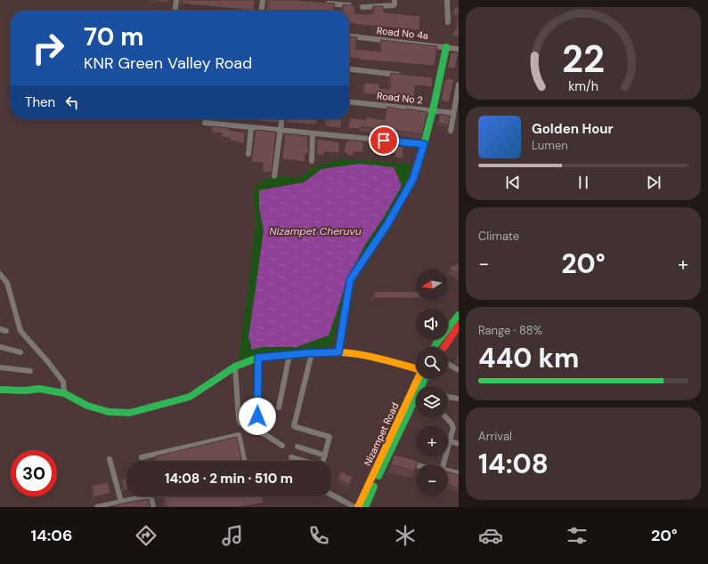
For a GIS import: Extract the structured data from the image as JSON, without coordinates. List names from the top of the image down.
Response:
{
  "streets": {
    "street": ["Road No 4a", "Road No 2", "Nizampet Road"]
  },
  "water": ["Nizampet Cheruvu"],
  "north": "left",
  "page": {
    "turn": ["70 m", "KNR Green Valley Road"],
    "then": "Then",
    "song": ["Golden Hour", "Lumen"],
    "tile": [
      "Climate",
      ["Range · 88%", "440 km"],
      ["Arrival", "14:08"]
    ],
    "heat": ["−", "20°", "+"],
    "map_buttons": ["+", "−"],
    "limit": "30",
    "trip": "14:08 · 2 min · 510 m",
    "tabs": ["14:06", "20°"],
    "gauge": ["22", "km/h"]
  }
}
